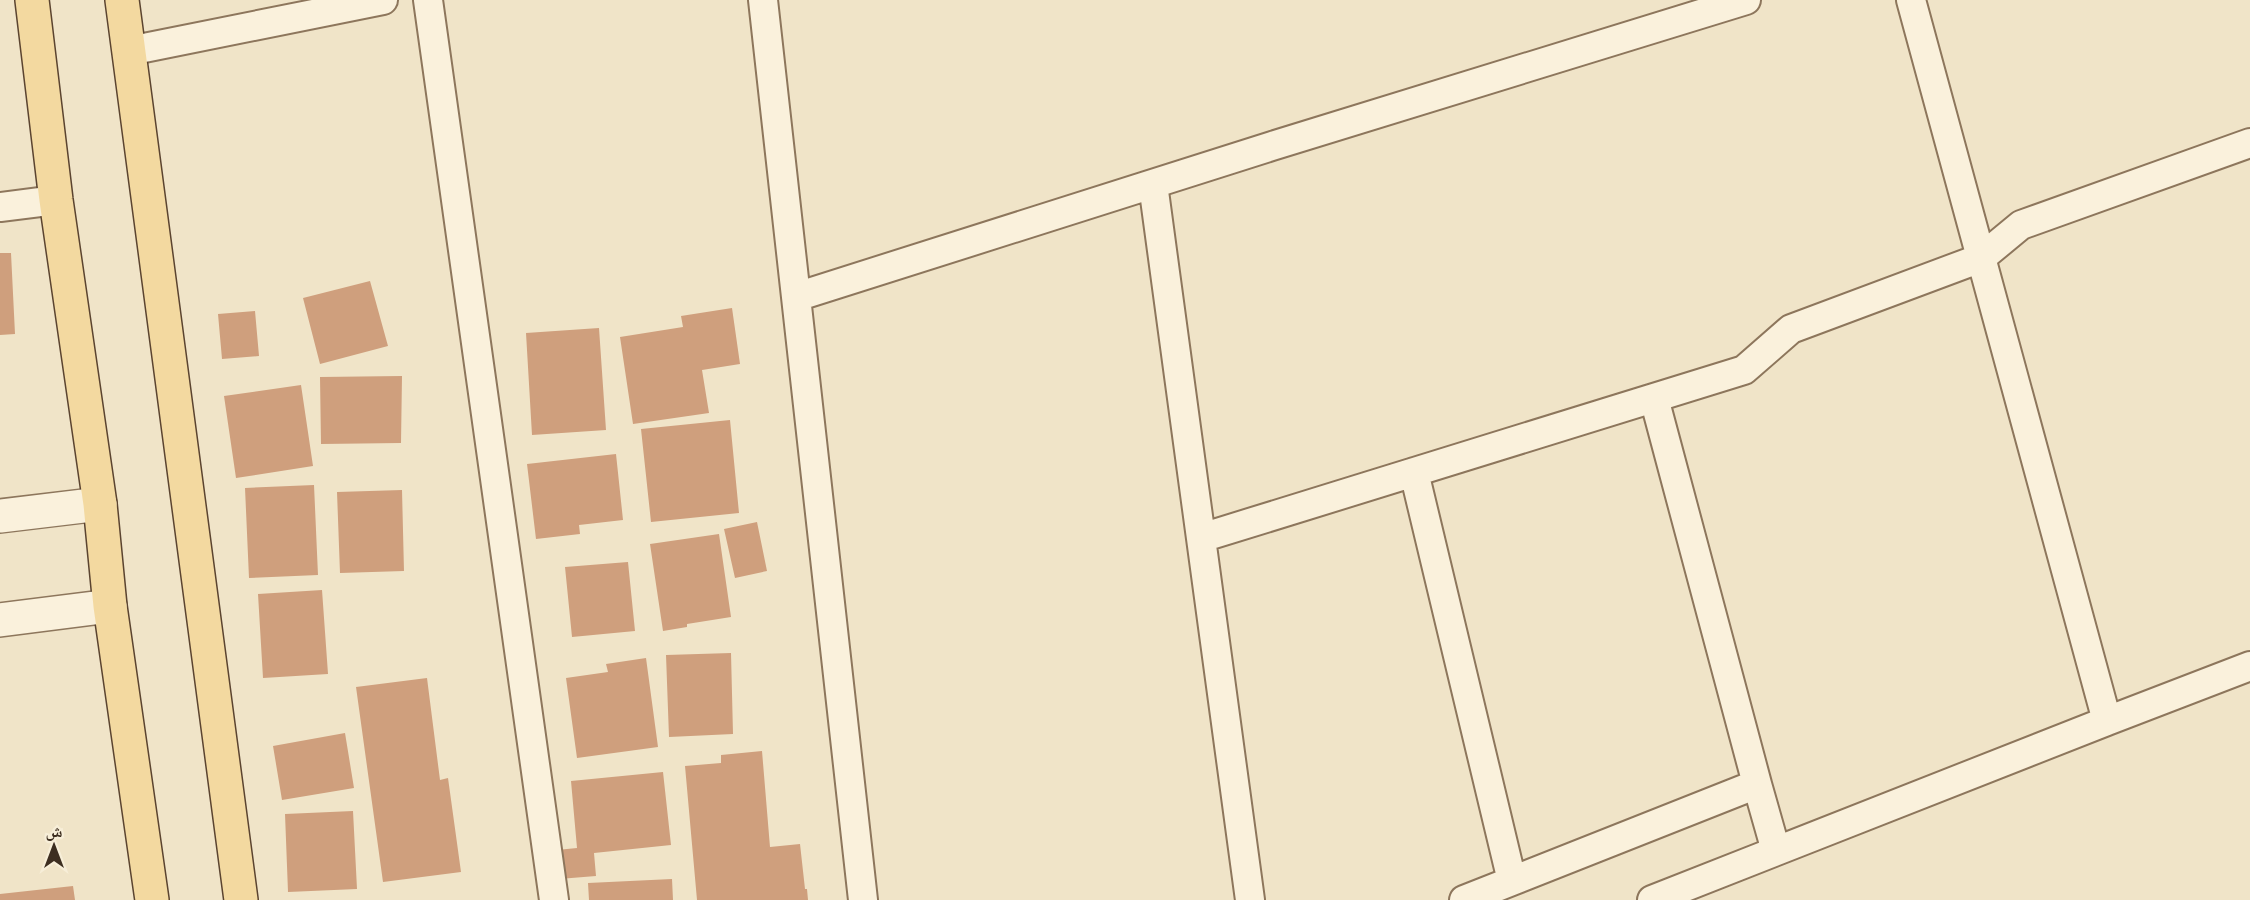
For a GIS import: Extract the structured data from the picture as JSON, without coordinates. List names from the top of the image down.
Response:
{
  "north": "top"
}
